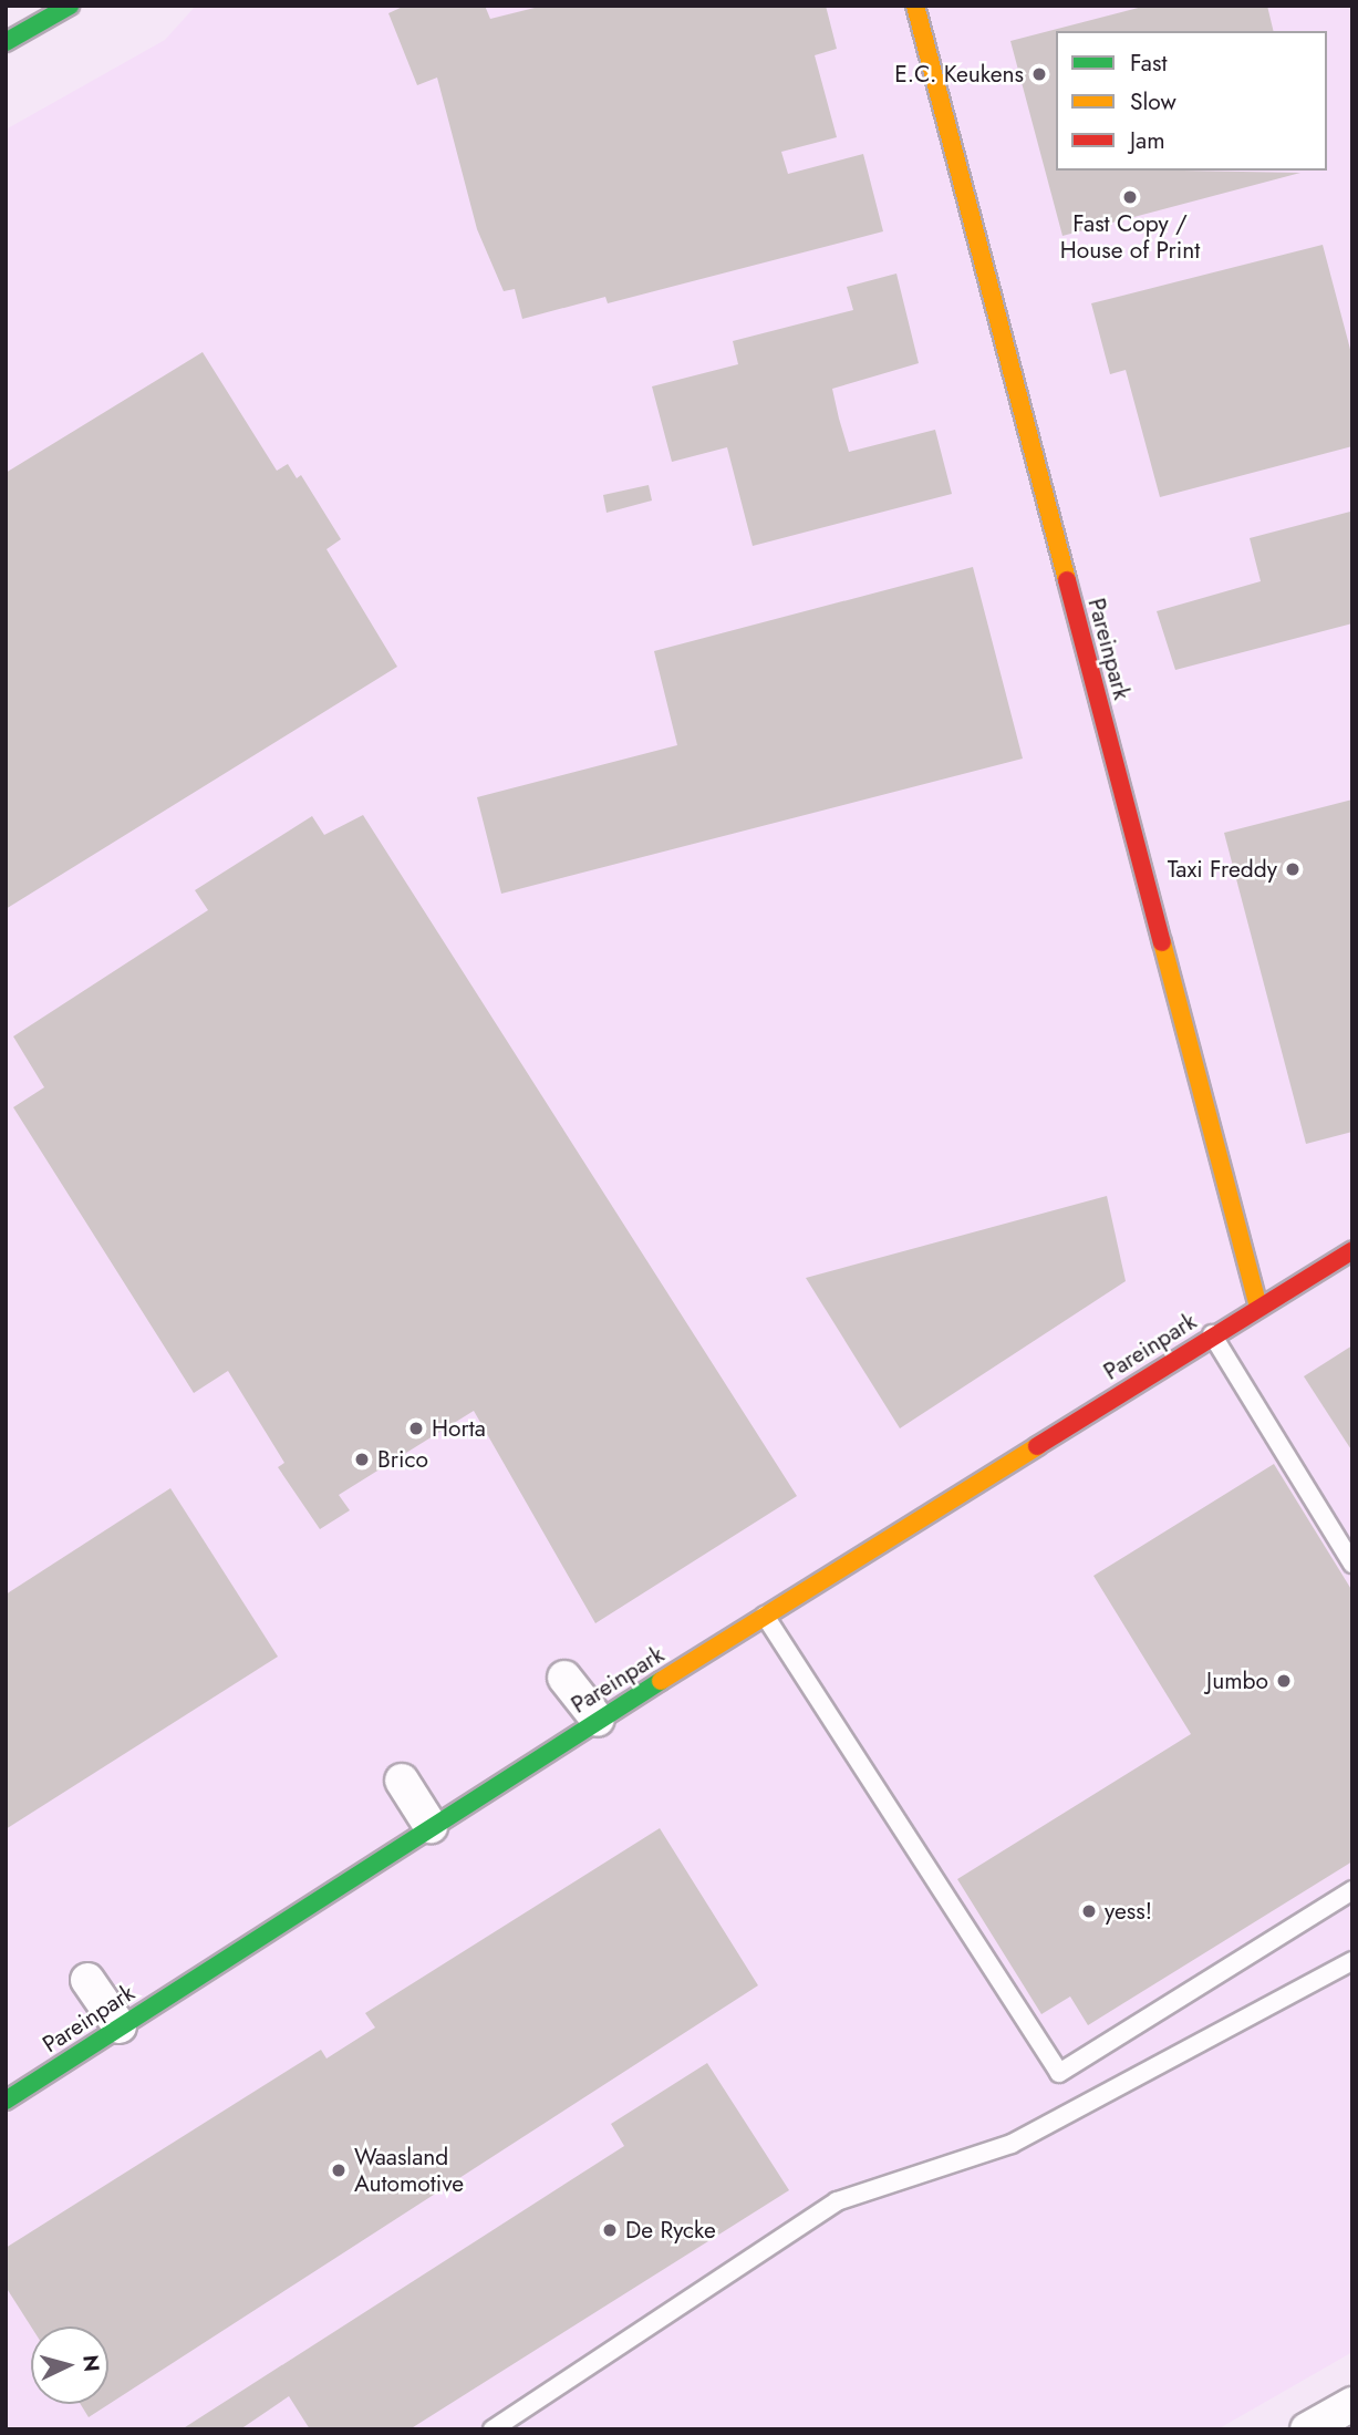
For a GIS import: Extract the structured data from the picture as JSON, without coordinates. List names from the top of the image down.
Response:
{
  "streets": {
    "street": ["Pareinpark"]
  },
  "places": [
    "E.C. Keukens",
    "Fast Copy / House of Print",
    "Taxi Freddy",
    "Horta",
    "Brico",
    "Jumbo",
    "yess!",
    "Waasland Automotive",
    "De Rycke"
  ],
  "legend": ["Fast", "Slow", "Jam"],
  "north": "right"
}
